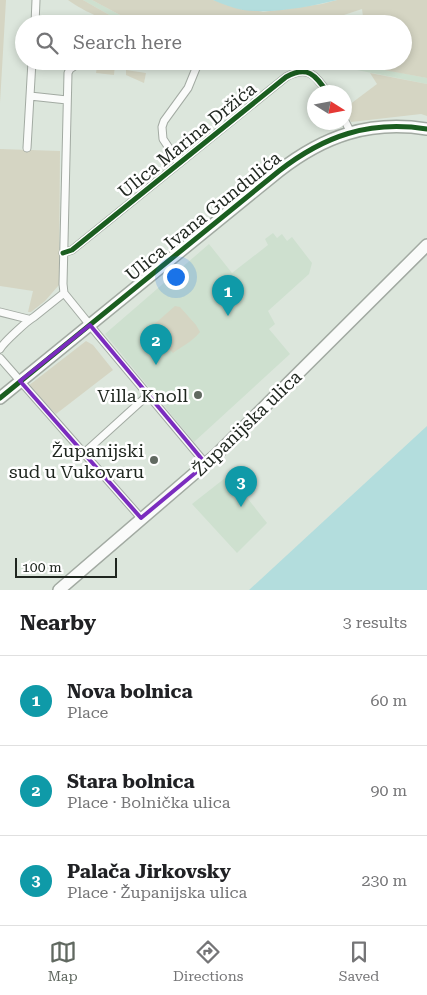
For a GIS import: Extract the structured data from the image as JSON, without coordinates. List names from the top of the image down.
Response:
{
  "streets": {
    "main road": ["Ulica Ivana Gundulića", "Županijska ulica"],
    "street": ["Ulica Marina Držića"]
  },
  "places": ["Villa Knoll", "Županijski sud u Vukovaru"],
  "scale_bar": "100 m",
  "north": "right",
  "page": {
    "search": "Search here",
    "pins": ["1", "2", "3"],
    "scale": "100 m",
    "heading": ["Nearby", "3 results"],
    "list": [
      {
        "mark": "1",
        "name": "Nova bolnica",
        "note": "Place",
        "value": "60 m"
      },
      {
        "mark": "2",
        "name": "Stara bolnica",
        "note": "Place · Bolnička ulica",
        "value": "90 m"
      },
      {
        "mark": "3",
        "name": "Palača Jirkovsky",
        "note": "Place · Županijska ulica",
        "value": "230 m"
      }
    ],
    "nav": ["Map", "Directions", "Saved"]
  }
}
